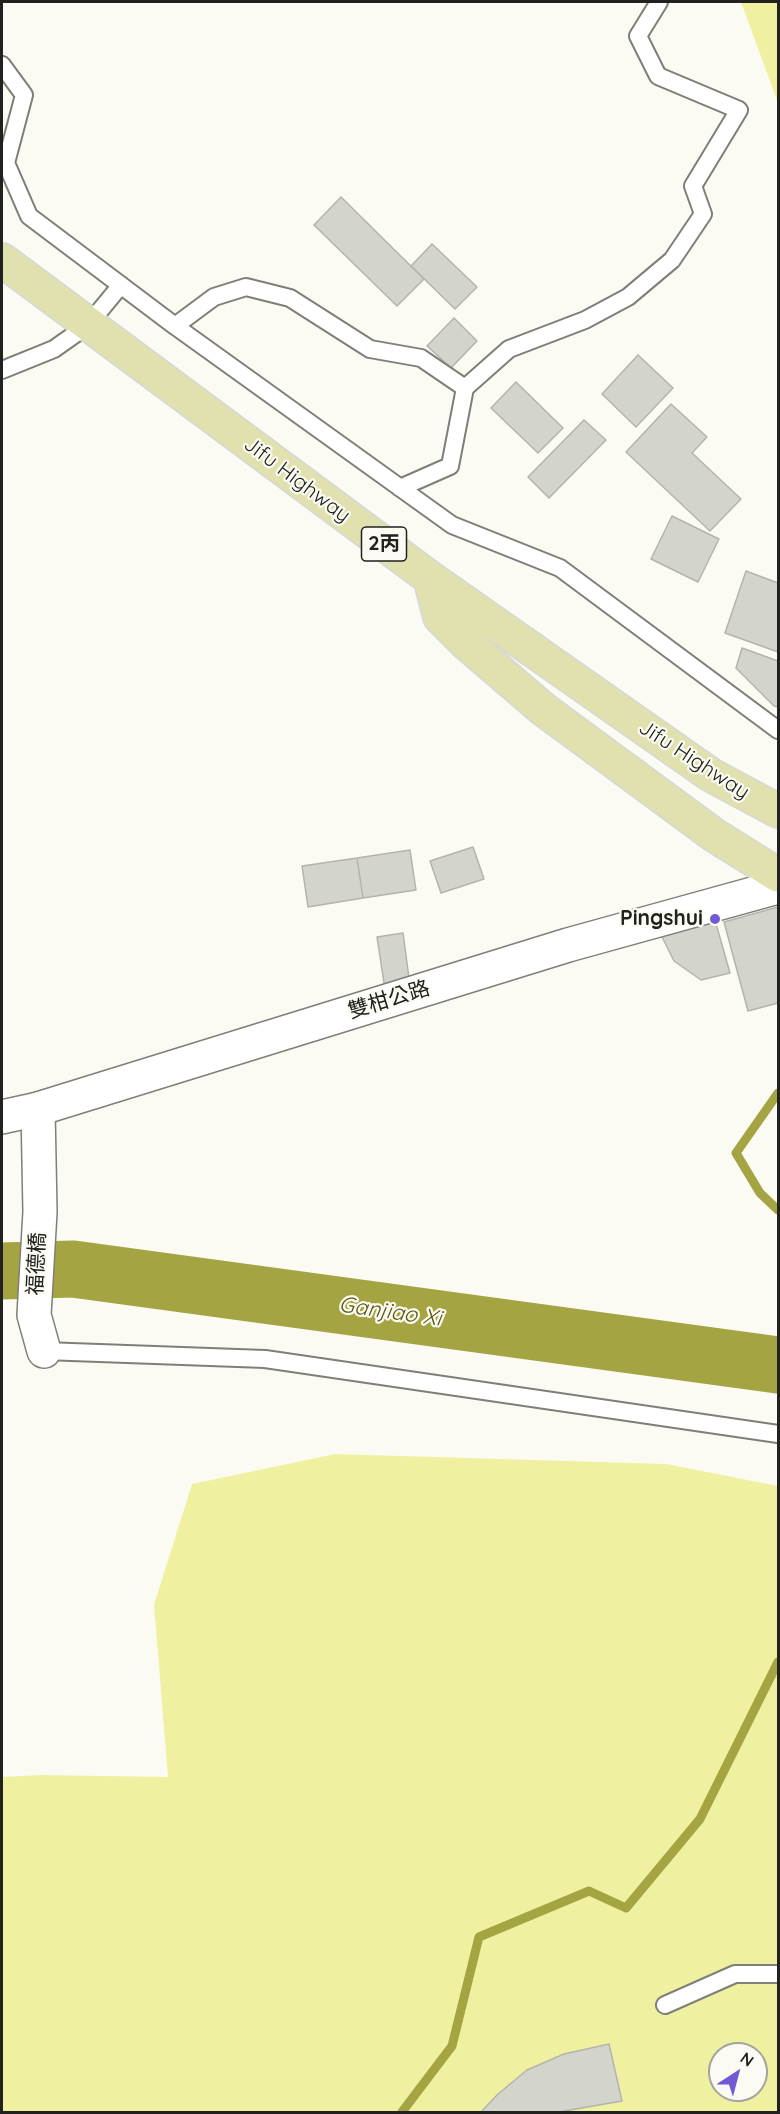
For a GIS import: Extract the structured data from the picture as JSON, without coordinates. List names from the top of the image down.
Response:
{
  "streets": {
    "main road": ["Jifu Highway", "2丙"],
    "street": ["雙柑公路", "福德橋"]
  },
  "crossings": [
    ["雙柑公路", "福德橋"]
  ],
  "water": ["Ganjiao Xi"],
  "places": ["Pingshui"],
  "north": "top right"
}
